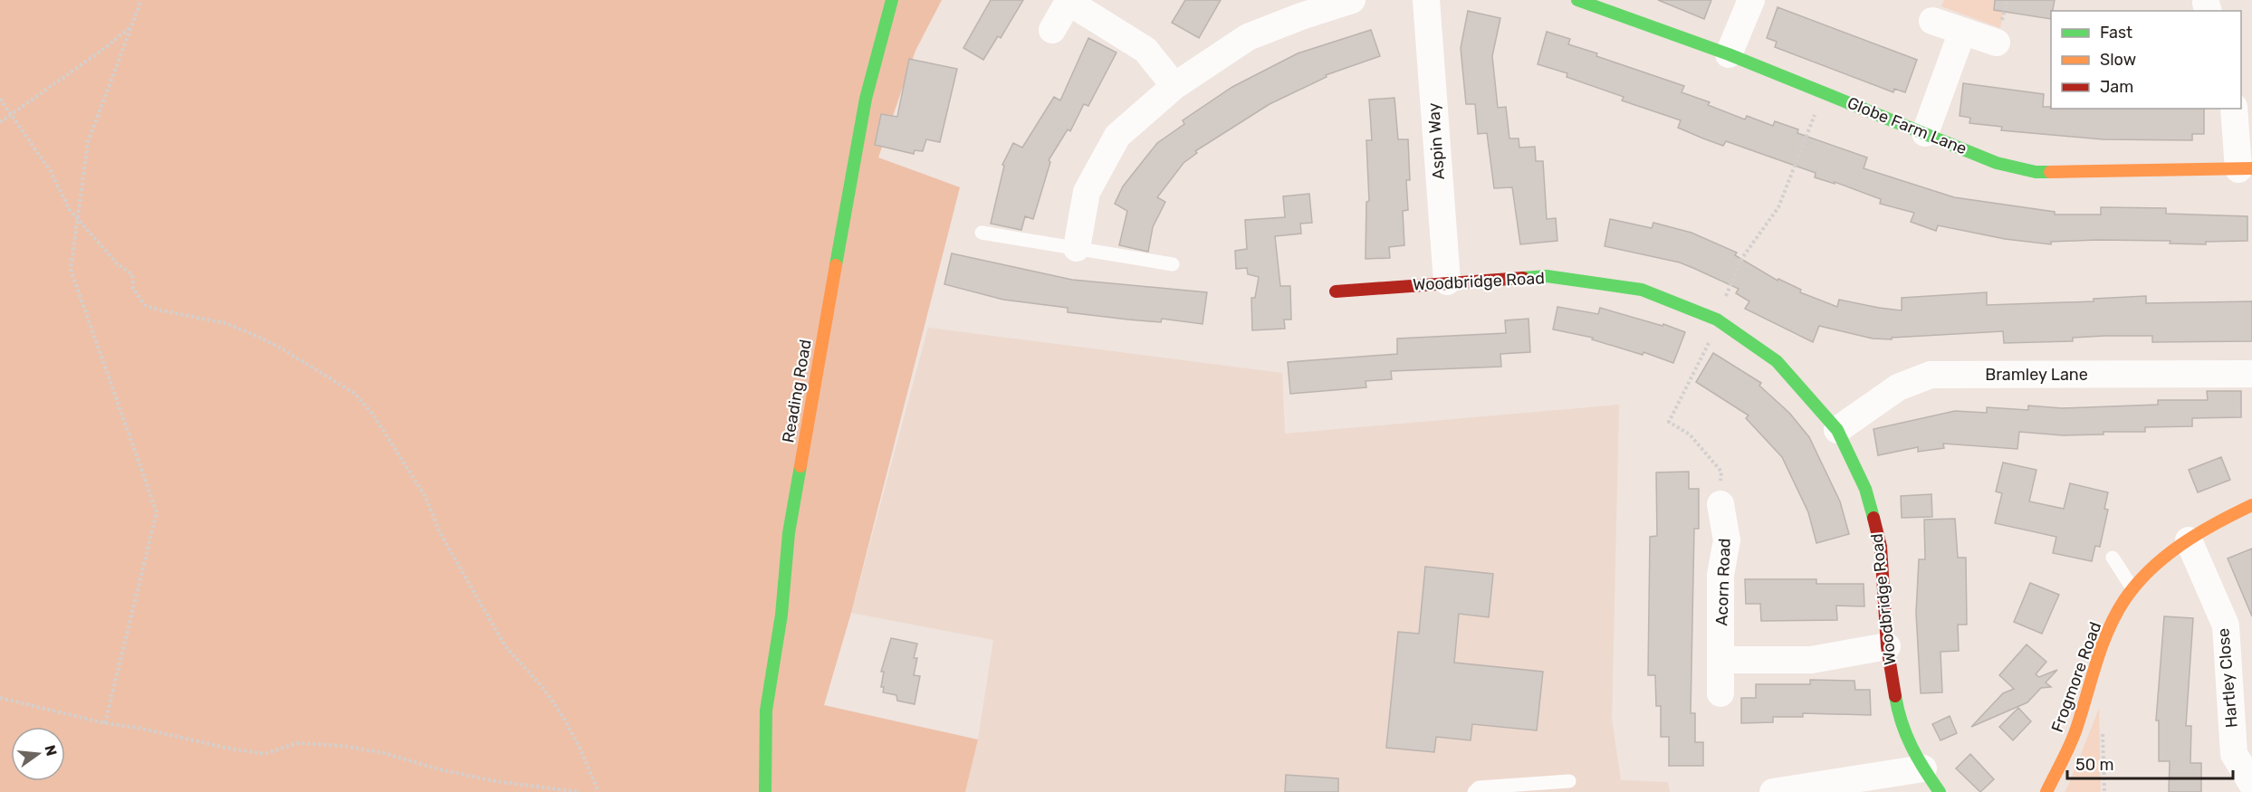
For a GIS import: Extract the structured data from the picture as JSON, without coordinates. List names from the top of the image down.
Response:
{
  "streets": {
    "street": [
      "Globe Farm Lane",
      "Aspin Way",
      "Woodbridge Road",
      "Bramley Lane",
      "Reading Road",
      "Acorn Road",
      "Frogmore Road",
      "Hartley Close"
    ]
  },
  "crossings": [
    ["Aspin Way", "Woodbridge Road"],
    ["Woodbridge Road", "Bramley Lane"],
    ["Frogmore Road", "Hartley Close"]
  ],
  "legend": ["Fast", "Slow", "Jam"],
  "scale_bar": "50 m",
  "north": "right"
}
